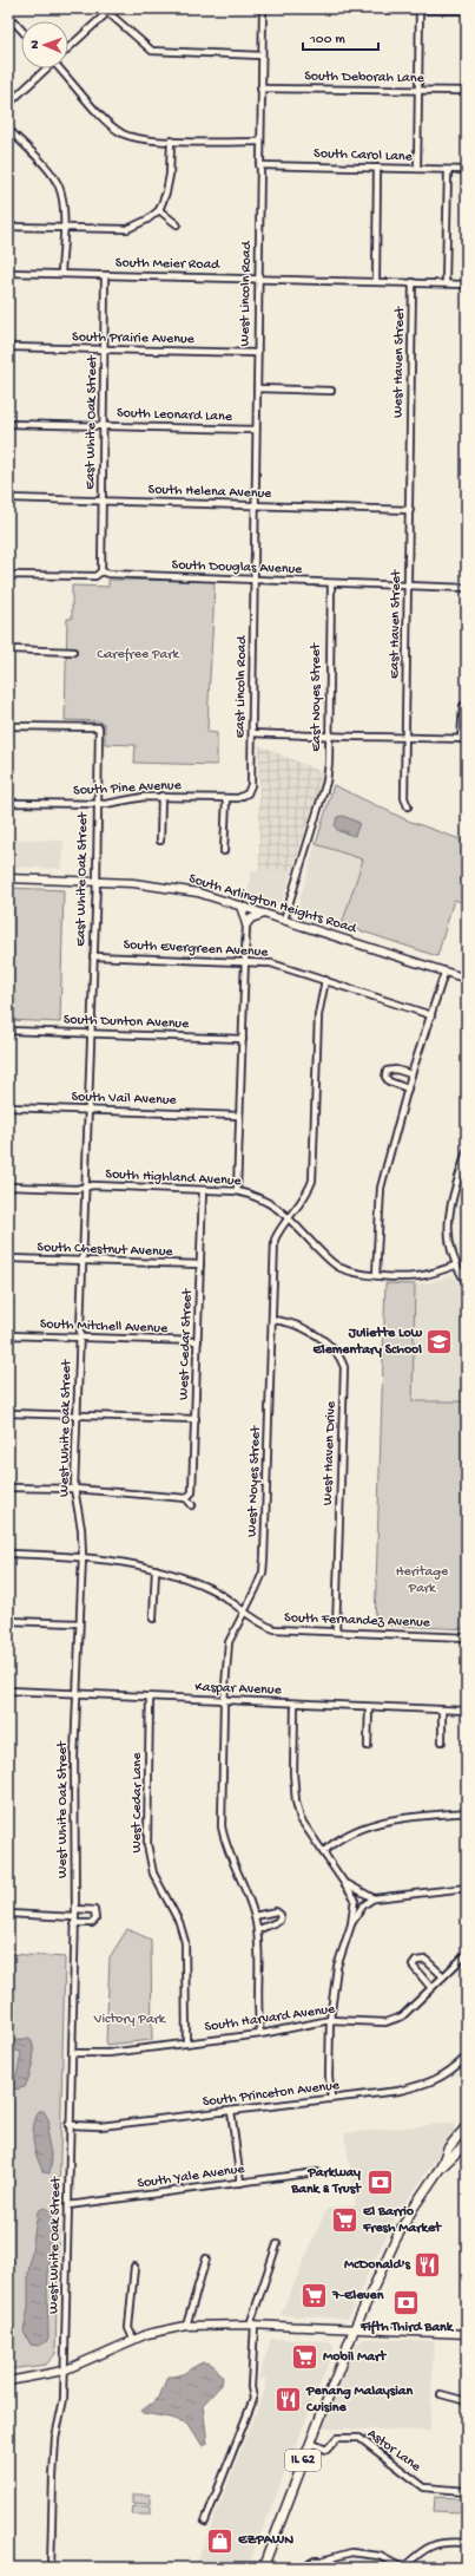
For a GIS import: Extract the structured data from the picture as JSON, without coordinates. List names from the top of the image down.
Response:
{
  "streets": {
    "main road": ["South Arlington Heights Road", "IL 62"],
    "street": [
      "South Deborah Lane",
      "South Carol Lane",
      "South Meier Road",
      "West Lincoln Road",
      "South Prairie Avenue",
      "West Haven Street",
      "South Leonard Lane",
      "East White Oak Street",
      "South Helena Avenue",
      "South Douglas Avenue",
      "East Haven Street",
      "East Lincoln Road",
      "East Noyes Street",
      "South Pine Avenue",
      "South Evergreen Avenue",
      "South Dunton Avenue",
      "South Vail Avenue",
      "South Highland Avenue",
      "South Chestnut Avenue",
      "South Mitchell Avenue",
      "West Cedar Street",
      "West White Oak Street",
      "West Haven Drive",
      "West Noyes Street",
      "South Fernandez Avenue",
      "Kaspar Avenue",
      "West Cedar Lane",
      "South Harvard Avenue",
      "South Princeton Avenue",
      "South Yale Avenue",
      "Astor Lane"
    ]
  },
  "crossings": [
    ["South Deborah Lane", "West Lincoln Road"],
    ["South Carol Lane", "West Lincoln Road"],
    ["South Meier Road", "West Lincoln Road"],
    ["South Meier Road", "West Haven Street"],
    ["South Meier Road", "East White Oak Street"],
    ["West Lincoln Road", "South Prairie Avenue"],
    ["West Lincoln Road", "South Leonard Lane"],
    ["West Lincoln Road", "South Helena Avenue"],
    ["West Lincoln Road", "South Douglas Avenue"],
    ["West Lincoln Road", "East Lincoln Road"],
    ["South Prairie Avenue", "East White Oak Street"],
    ["West Haven Street", "East Haven Street"],
    ["South Leonard Lane", "East White Oak Street"],
    ["East White Oak Street", "South Helena Avenue"],
    ["East White Oak Street", "South Douglas Avenue"],
    ["East White Oak Street", "South Pine Avenue"],
    ["East White Oak Street", "South Arlington Heights Road"],
    ["East White Oak Street", "South Evergreen Avenue"],
    ["East White Oak Street", "South Dunton Avenue"],
    ["East White Oak Street", "West White Oak Street"],
    ["South Helena Avenue", "East Haven Street"],
    ["South Douglas Avenue", "East Haven Street"],
    ["South Douglas Avenue", "East Lincoln Road"],
    ["South Douglas Avenue", "East Noyes Street"],
    ["East Lincoln Road", "South Pine Avenue"],
    ["East Noyes Street", "South Arlington Heights Road"],
    ["South Evergreen Avenue", "West Noyes Street"],
    ["South Dunton Avenue", "West White Oak Street"],
    ["South Vail Avenue", "West White Oak Street"],
    ["South Highland Avenue", "West Cedar Street"],
    ["South Highland Avenue", "West White Oak Street"],
    ["South Highland Avenue", "West Noyes Street"],
    ["South Chestnut Avenue", "West Cedar Street"],
    ["South Chestnut Avenue", "West White Oak Street"],
    ["South Mitchell Avenue", "West Cedar Street"],
    ["South Mitchell Avenue", "West White Oak Street"],
    ["West White Oak Street", "South Fernandez Avenue"],
    ["West White Oak Street", "Kaspar Avenue"],
    ["West White Oak Street", "South Harvard Avenue"],
    ["West White Oak Street", "South Princeton Avenue"],
    ["West White Oak Street", "South Yale Avenue"],
    ["West Haven Drive", "West Noyes Street"],
    ["West Haven Drive", "South Fernandez Avenue"],
    ["West Noyes Street", "South Fernandez Avenue"],
    ["West Noyes Street", "Kaspar Avenue"],
    ["West Noyes Street", "South Harvard Avenue"],
    ["Kaspar Avenue", "West Cedar Lane"],
    ["West Cedar Lane", "South Harvard Avenue"],
    ["Astor Lane", "IL 62"]
  ],
  "parks": ["Carefree Park", "Heritage Park", "Victory Park"],
  "places": {
    "school or university": ["Juliette Low Elementary School"],
    "bank": ["Parkway Bank & Trust", "Fifth Third Bank"],
    "supermarket": ["El Barrio Fresh Market", "7-Eleven", "Mobil Mart"],
    "restaurant": ["McDonald's", "Penang Malaysian Cuisine"],
    "shop": ["EZPAWN"]
  },
  "scale_bar": "100 m",
  "north": "left"
}
